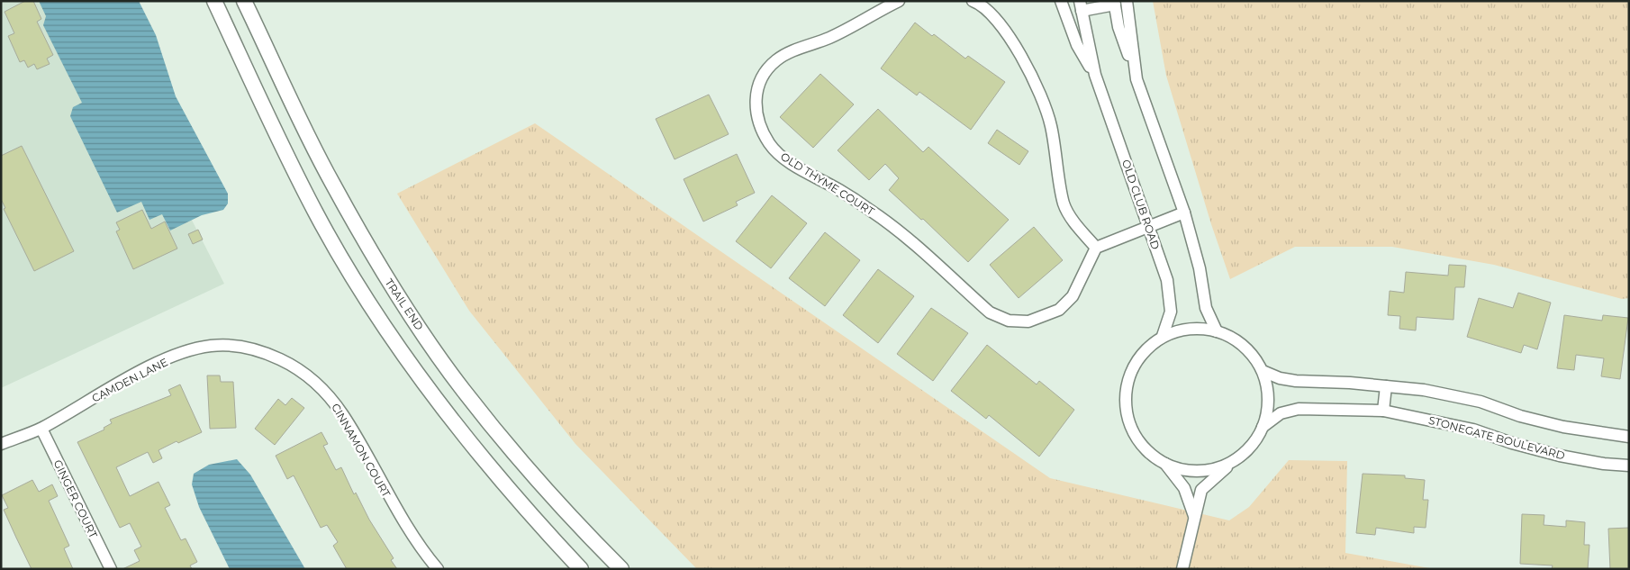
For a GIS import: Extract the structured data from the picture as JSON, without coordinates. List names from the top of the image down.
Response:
{
  "streets": {
    "street": [
      "OLD THYME COURT",
      "OLD CLUB ROAD",
      "TRAIL END",
      "CAMDEN LANE",
      "STONEGATE BOULEVARD",
      "CINNAMON COURT",
      "GINGER COURT"
    ]
  },
  "crossings": [
    ["OLD CLUB ROAD", "STONEGATE BOULEVARD"],
    ["CAMDEN LANE", "CINNAMON COURT"],
    ["CAMDEN LANE", "GINGER COURT"]
  ]
}
